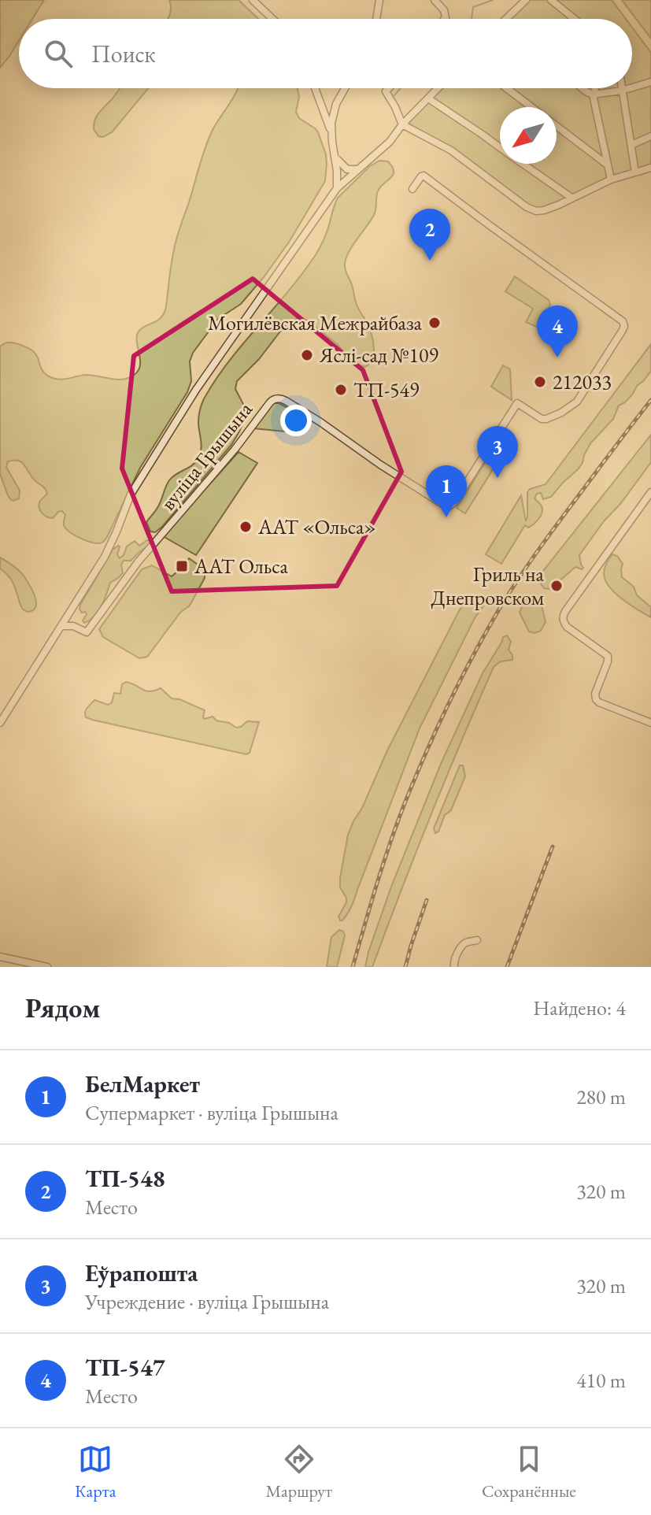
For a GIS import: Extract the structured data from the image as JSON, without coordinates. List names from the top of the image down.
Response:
{
  "streets": {
    "street": ["вуліца Грышына"]
  },
  "places": {
    "other": [
      "Могилёвская Межрайбаза",
      "Яслі-сад №109",
      "212033",
      "ТП-549",
      "ААТ «Ольса»",
      "Гриль на Днепровском"
    ],
    "transit": ["ААТ Ольса"]
  },
  "north": "bottom left",
  "page": {
    "search": "Поиск",
    "pins": [
      "2",
      "4",
      "3",
      "1"
    ],
    "heading": ["Рядом", "Найдено: 4"],
    "list": [
      {
        "mark": "1",
        "name": "БелМаркет",
        "note": "Супермаркет · вуліца Грышына",
        "value": "280 m"
      },
      {
        "mark": "2",
        "name": "ТП-548",
        "note": "Место",
        "value": "320 m"
      },
      {
        "mark": "3",
        "name": "Еўрапошта",
        "note": "Учреждение · вуліца Грышына",
        "value": "320 m"
      },
      {
        "mark": "4",
        "name": "ТП-547",
        "note": "Место",
        "value": "410 m"
      }
    ],
    "nav": ["Карта", "Маршрут", "Сохранённые"]
  }
}
